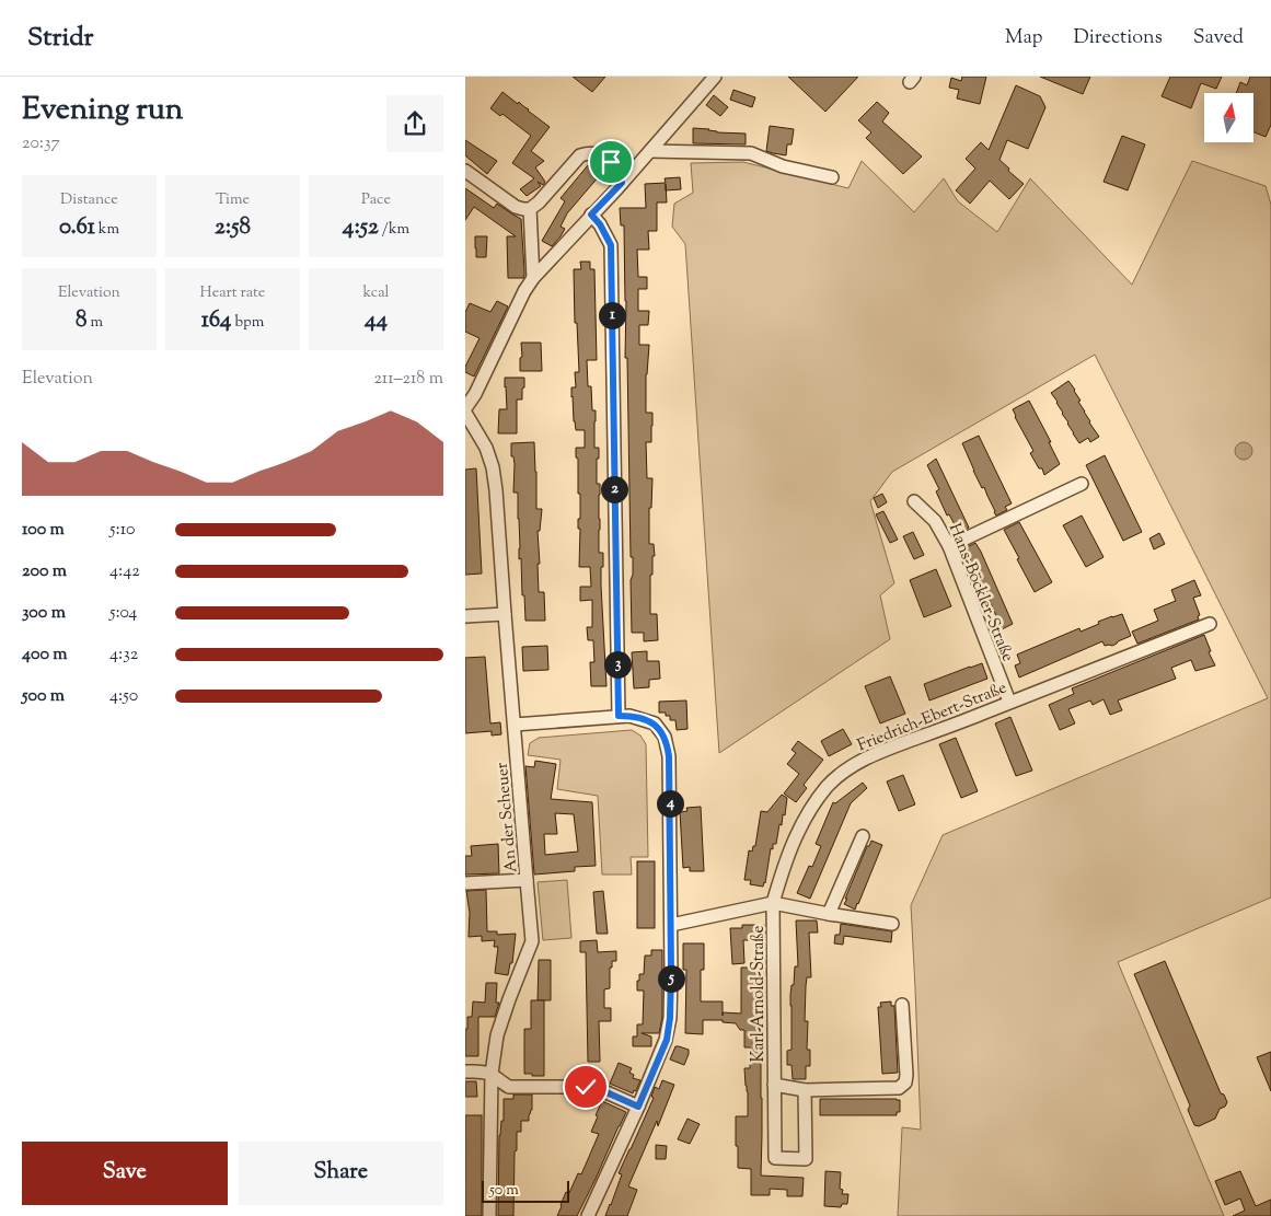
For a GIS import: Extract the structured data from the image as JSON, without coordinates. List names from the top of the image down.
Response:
{
  "streets": {
    "street": [
      "Hans-Böckler-Straße",
      "Friedrich-Ebert-Straße",
      "An der Scheuer",
      "Karl-Arnold-Straße"
    ]
  },
  "crossings": [
    ["Hans-Böckler-Straße", "Friedrich-Ebert-Straße"],
    ["Friedrich-Ebert-Straße", "Karl-Arnold-Straße"]
  ],
  "scale_bar": "50 m",
  "north": "top",
  "page": {
    "header": "Stridr",
    "nav": ["Map", "Directions", "Saved"],
    "heading": ["Evening run", "20:37"],
    "stats": [
      ["Distance", "0.61 km"],
      ["Time", "2:58"],
      ["Pace", "4:52 /km"],
      ["Elevation", "8 m"],
      ["Heart rate", "164 bpm"],
      ["kcal", "44"]
    ],
    "pins": [
      "1",
      "2",
      "3",
      "4",
      "5"
    ],
    "chart": ["Elevation", "211–218 m"],
    "list": [
      {
        "name": "100 m",
        "note": "5:10"
      },
      {
        "name": "200 m",
        "note": "4:42"
      },
      {
        "name": "300 m",
        "note": "5:04"
      },
      {
        "name": "400 m",
        "note": "4:32"
      },
      {
        "name": "500 m",
        "note": "4:50"
      }
    ],
    "buttons": ["Save", "Share"],
    "scale": "50 m"
  }
}
